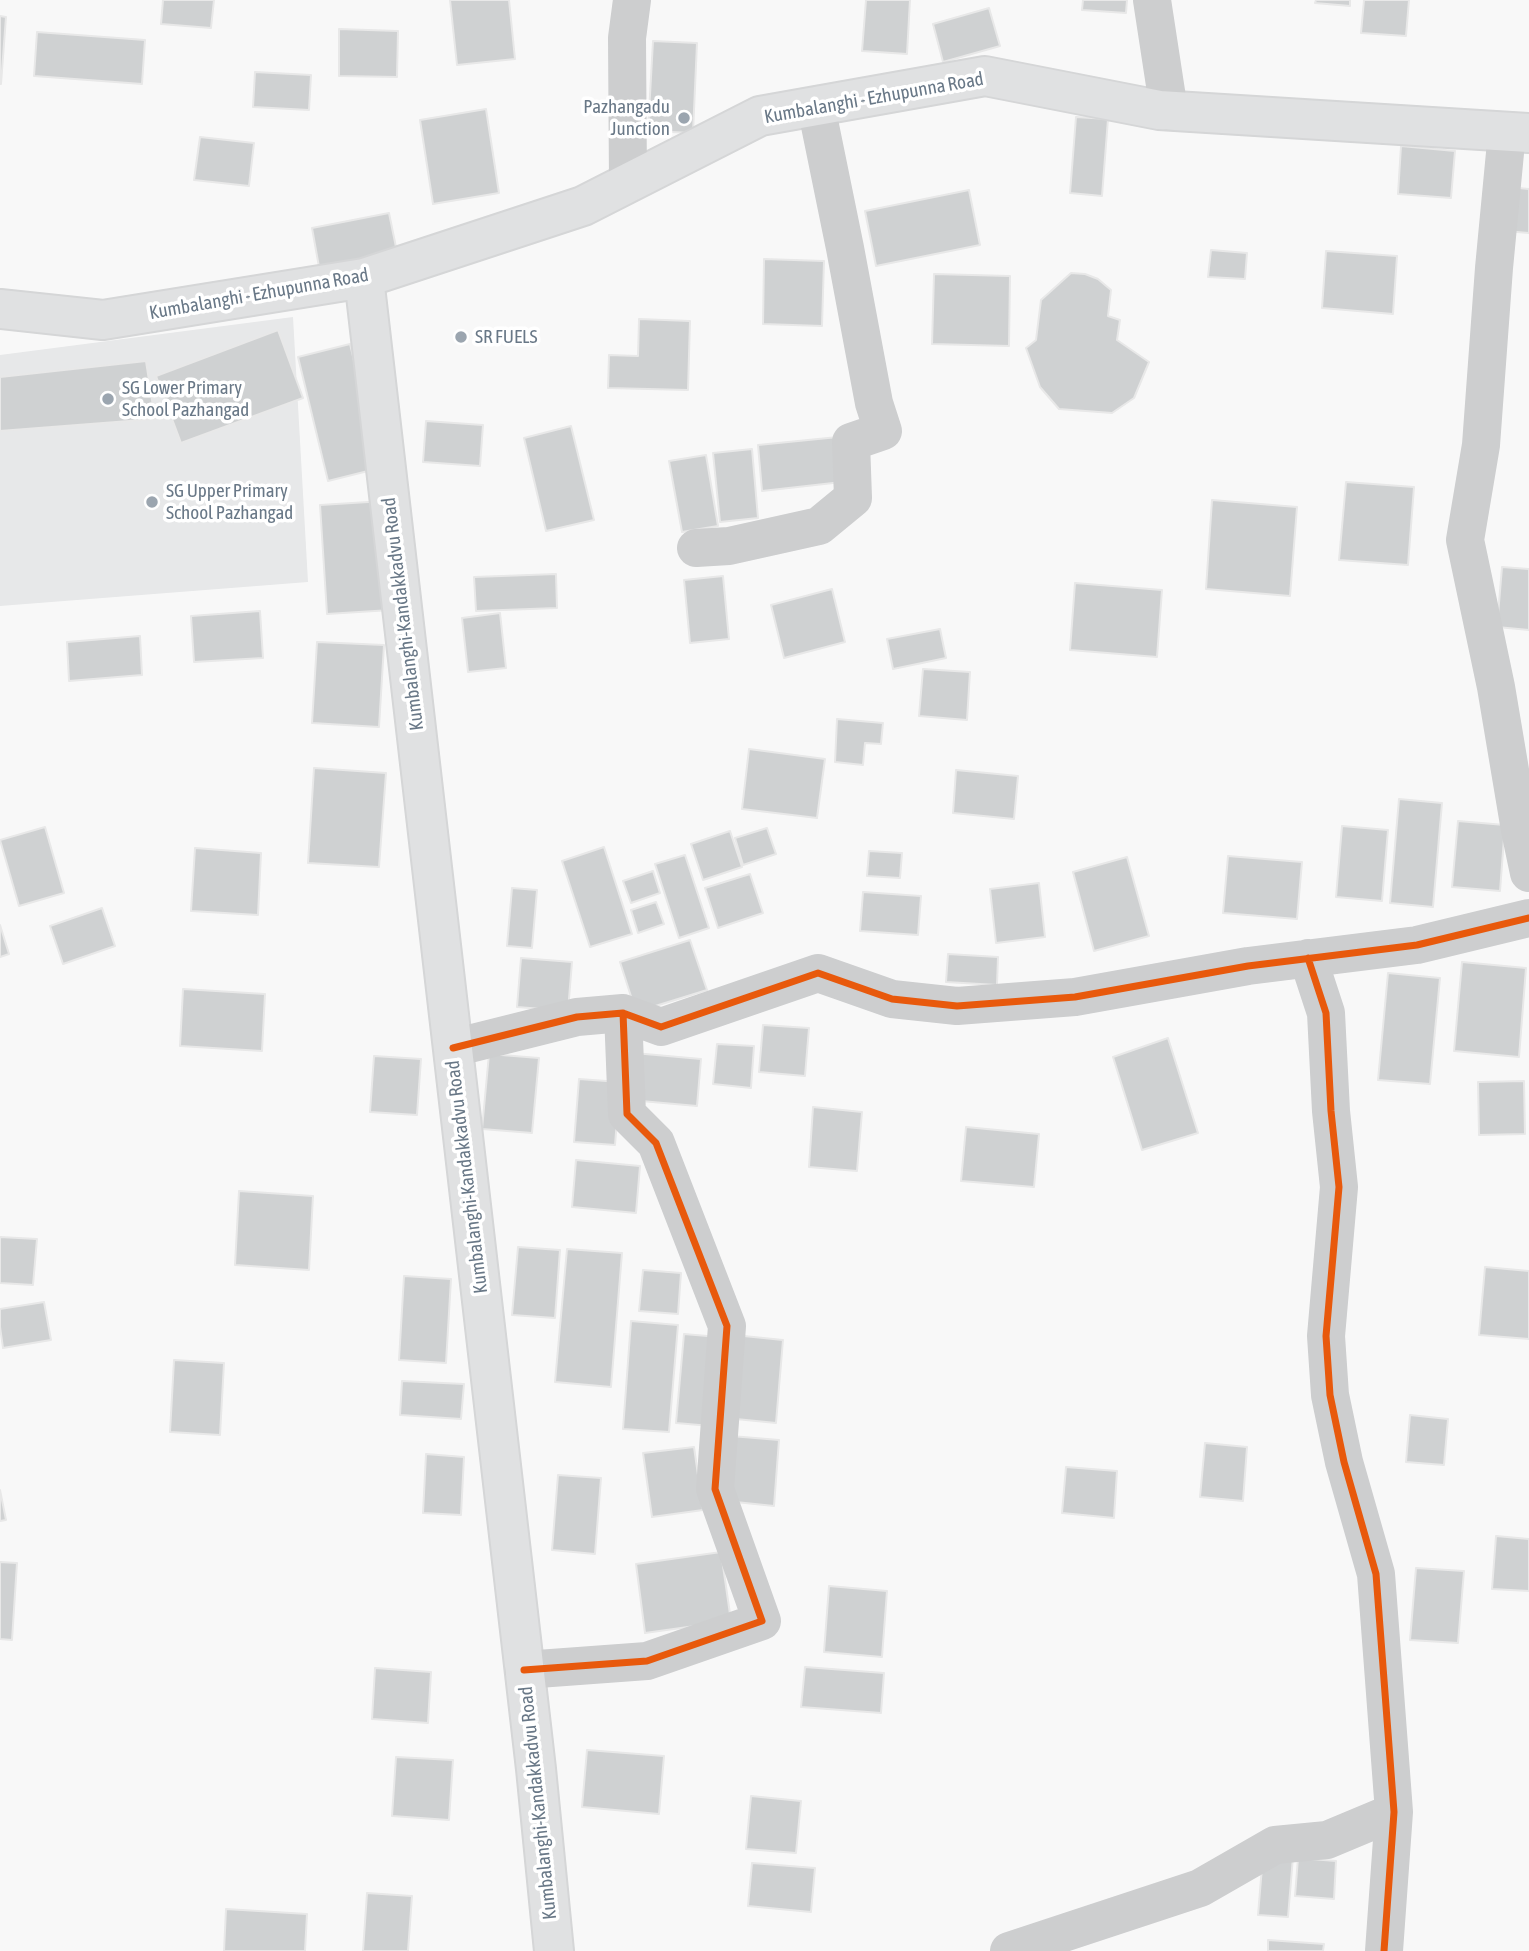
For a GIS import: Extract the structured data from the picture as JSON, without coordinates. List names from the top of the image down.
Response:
{
  "streets": {
    "main road": ["Kumbalanghi - Ezhupunna Road", "Kumbalanghi-Kandakkadvu Road"]
  },
  "crossings": [
    ["Kumbalanghi - Ezhupunna Road", "Kumbalanghi-Kandakkadvu Road"]
  ],
  "places": [
    "Pazhangadu Junction",
    "SR FUELS",
    "SG Lower Primary School Pazhangad",
    "SG Upper Primary School Pazhangad"
  ]
}
